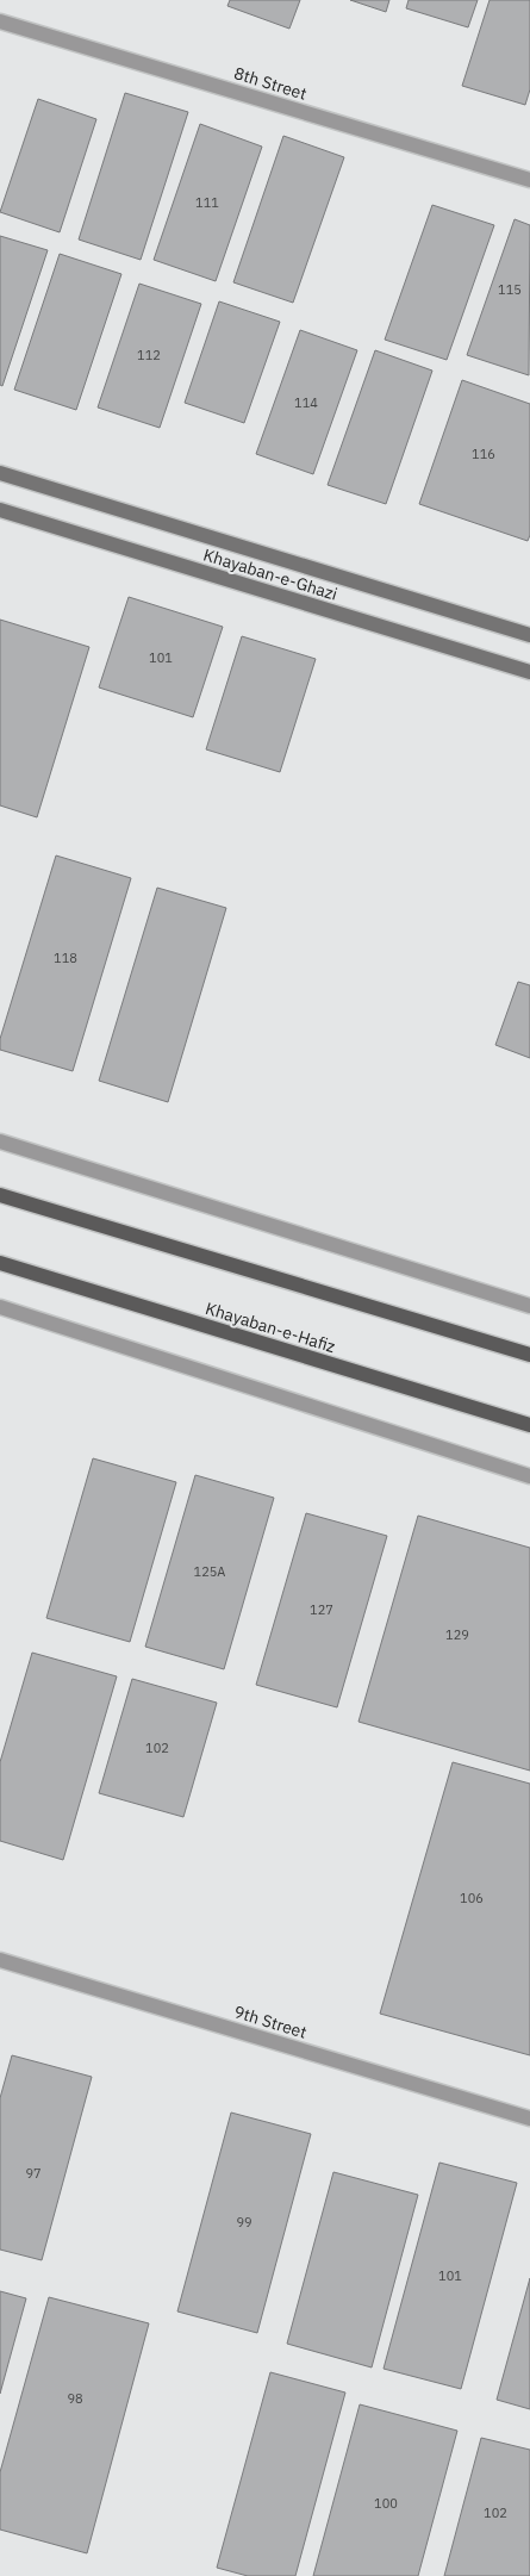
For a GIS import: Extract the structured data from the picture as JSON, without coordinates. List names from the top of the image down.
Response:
{
  "streets": {
    "main road": ["Khayaban-e-Hafiz"],
    "street": ["8th Street", "Khayaban-e-Ghazi", "9th Street"]
  },
  "house_numbers": [
    "111",
    "115",
    "112",
    "114",
    "116",
    "101",
    "118",
    "125A",
    "127",
    "129",
    "102",
    "106",
    "97",
    "99",
    "101",
    "98",
    "100",
    "102"
  ]
}
